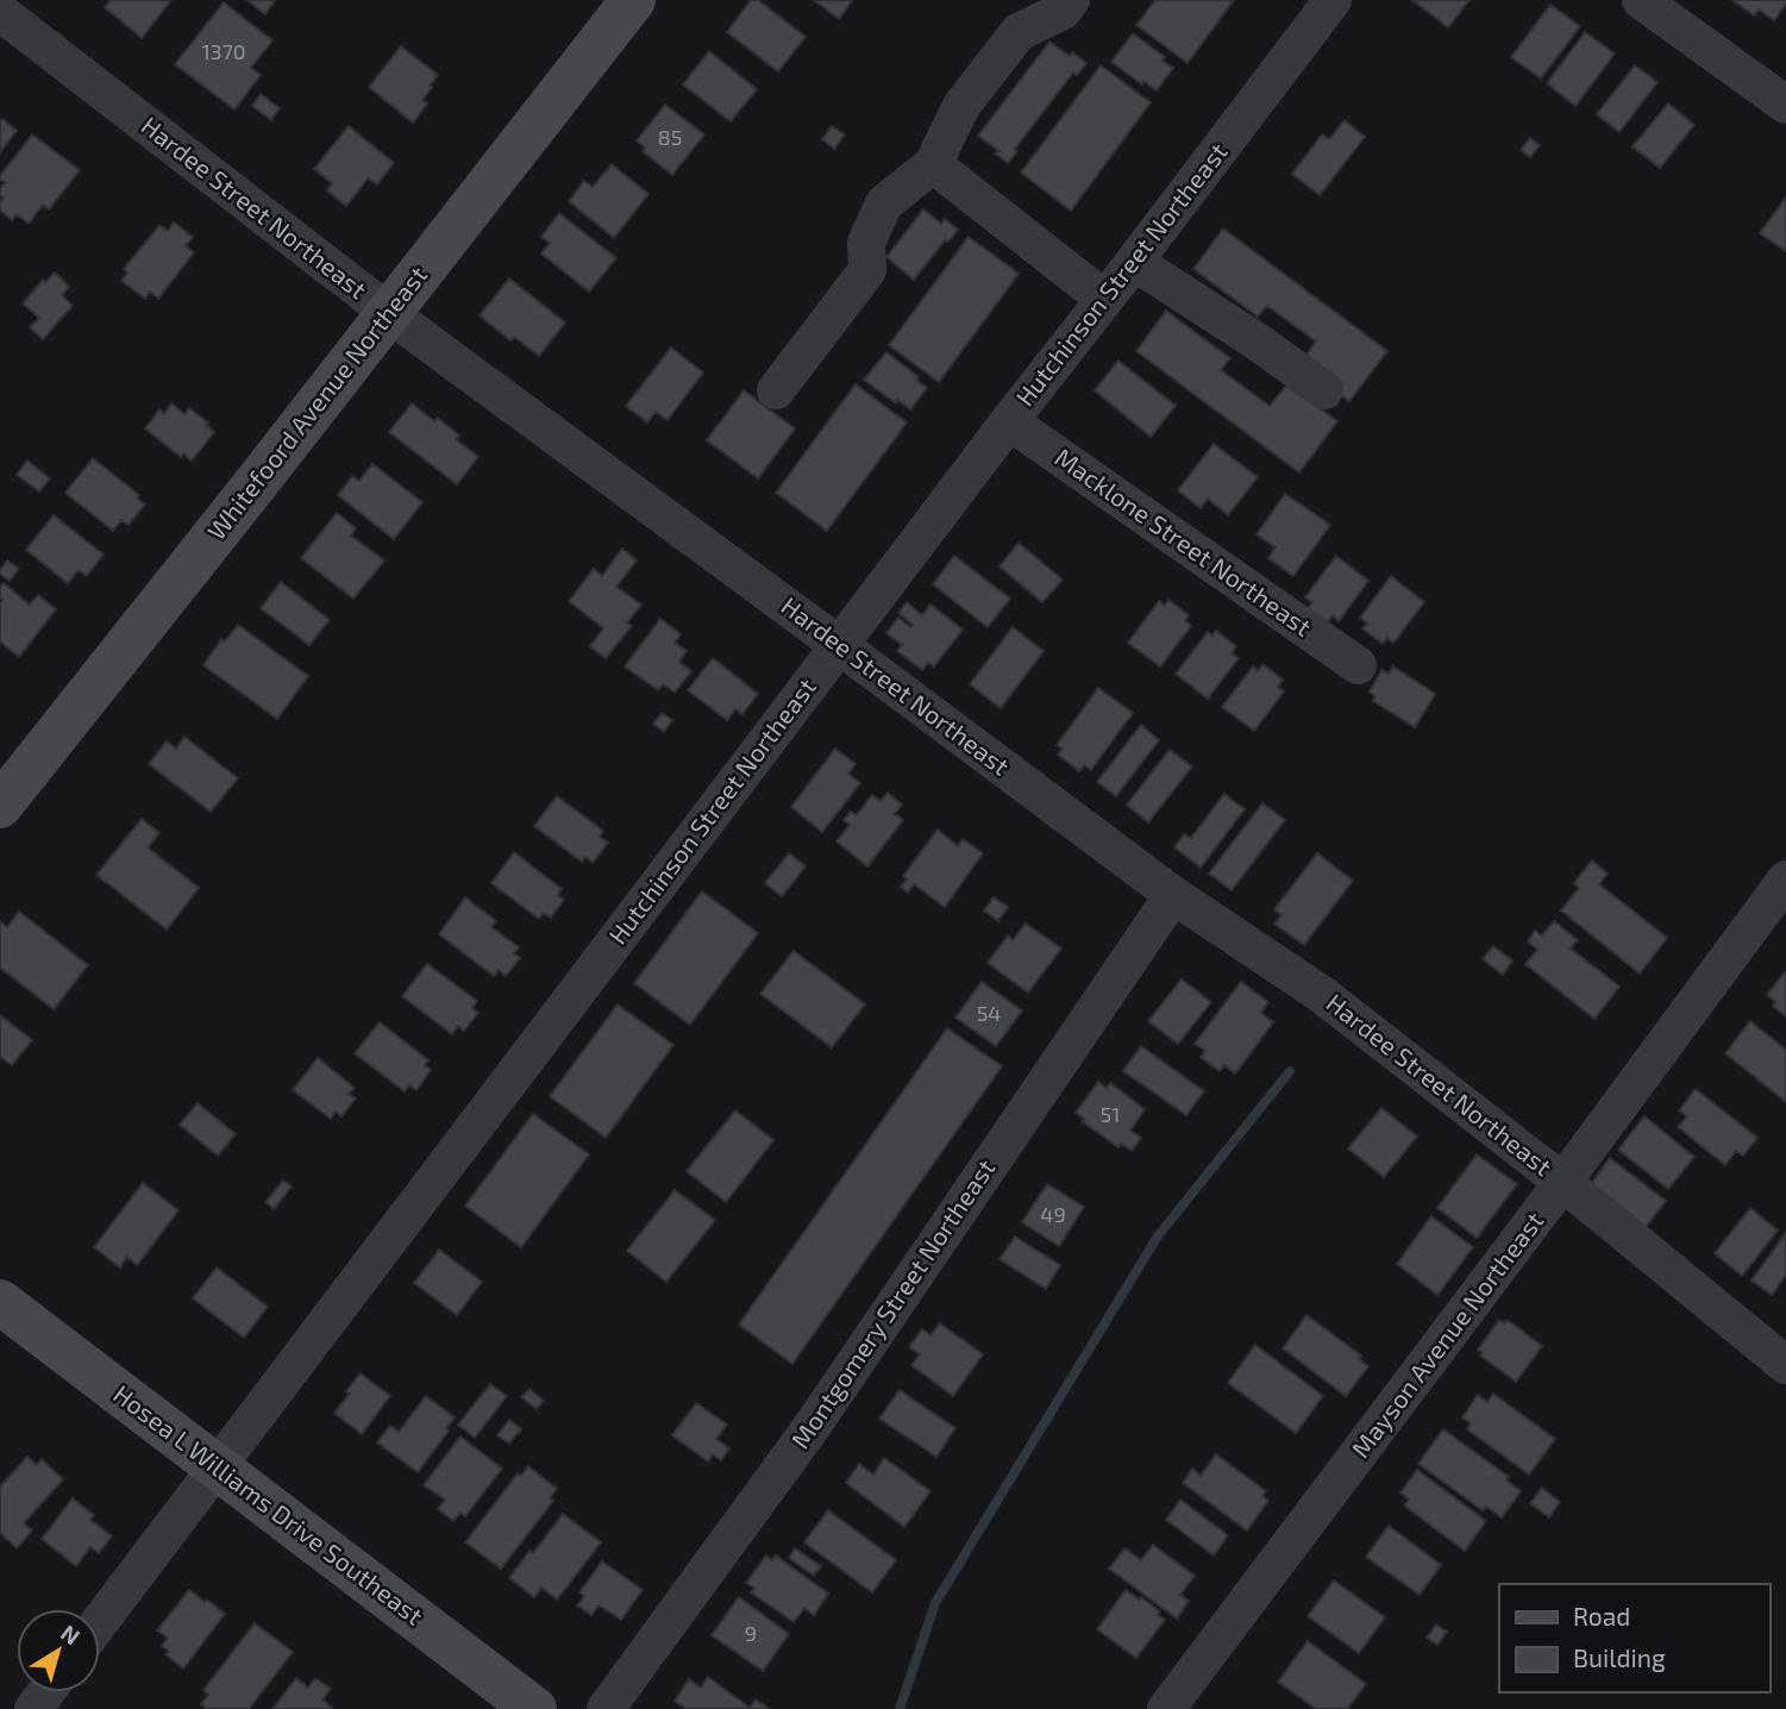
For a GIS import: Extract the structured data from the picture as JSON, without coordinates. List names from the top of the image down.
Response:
{
  "streets": {
    "street": [
      "Hardee Street Northeast",
      "Hutchinson Street Northeast",
      "Whitefoord Avenue Northeast",
      "Macklone Street Northeast",
      "Montgomery Street Northeast",
      "Mayson Avenue Northeast",
      "Hosea L Williams Drive Southeast"
    ]
  },
  "crossings": [
    ["Hardee Street Northeast", "Hutchinson Street Northeast"],
    ["Hardee Street Northeast", "Whitefoord Avenue Northeast"],
    ["Hardee Street Northeast", "Montgomery Street Northeast"],
    ["Hardee Street Northeast", "Mayson Avenue Northeast"],
    ["Hutchinson Street Northeast", "Macklone Street Northeast"],
    ["Hutchinson Street Northeast", "Hosea L Williams Drive Southeast"]
  ],
  "house_numbers": [
    "1370",
    "85",
    "54",
    "51",
    "49",
    "9"
  ],
  "legend": ["Road", "Building"],
  "north": "top right"
}
